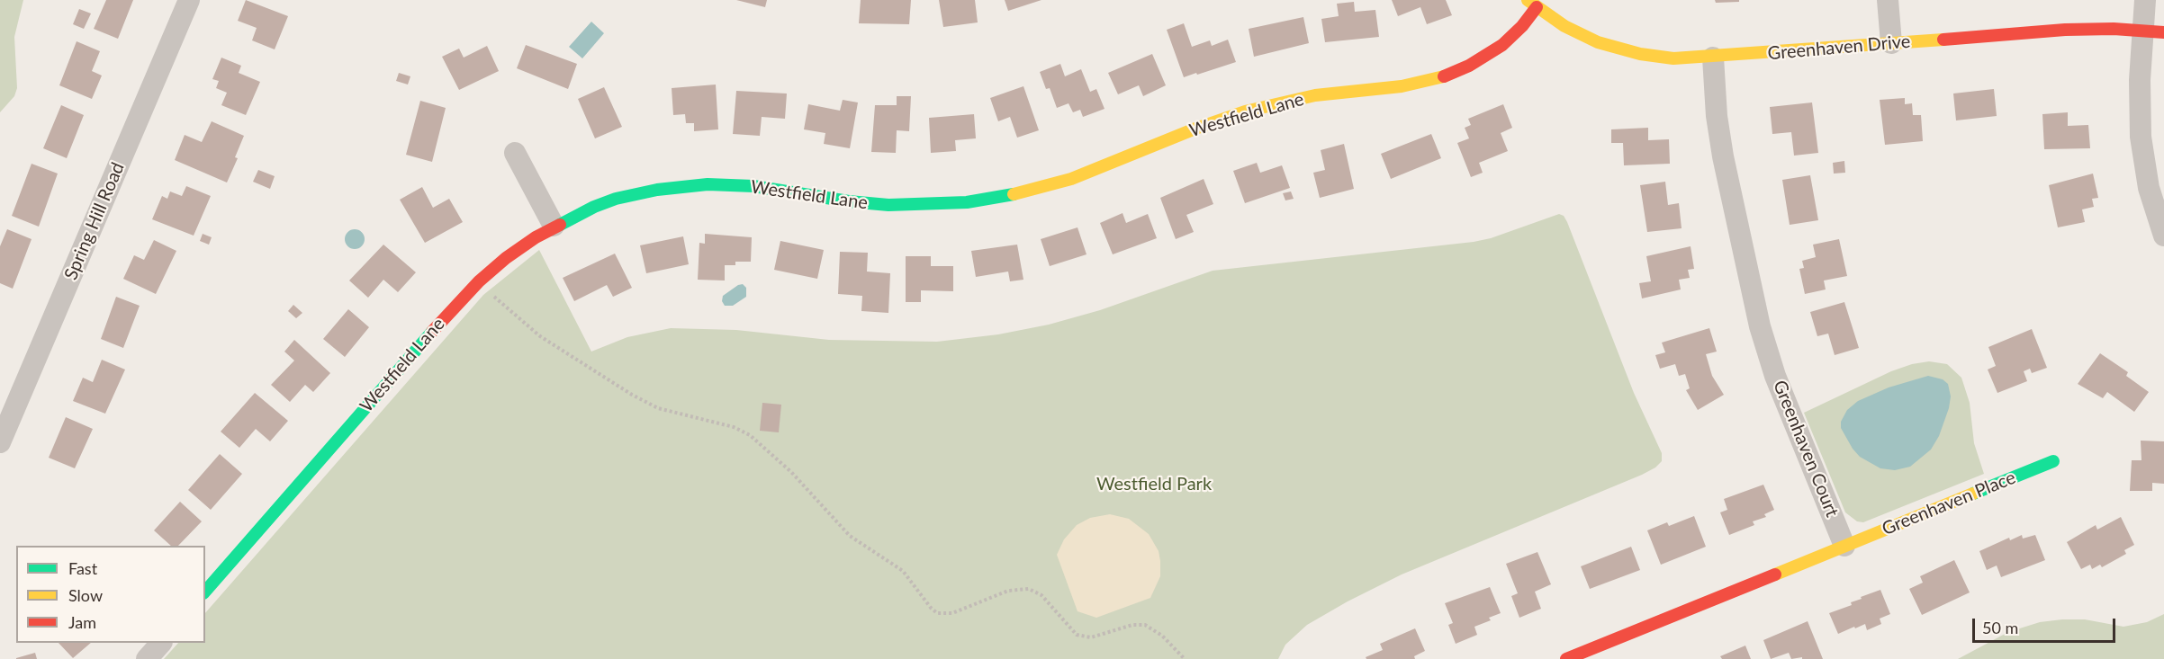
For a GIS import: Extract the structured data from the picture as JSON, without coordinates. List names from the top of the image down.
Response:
{
  "streets": {
    "street": [
      "Greenhaven Drive",
      "Westfield Lane",
      "Spring Hill Road",
      "Greenhaven Court",
      "Greenhaven Place"
    ]
  },
  "crossings": [
    ["Greenhaven Drive", "Westfield Lane"],
    ["Greenhaven Drive", "Greenhaven Court"],
    ["Greenhaven Court", "Greenhaven Place"]
  ],
  "parks": ["Westfield Park"],
  "legend": ["Fast", "Slow", "Jam"],
  "scale_bar": "50 m"
}
